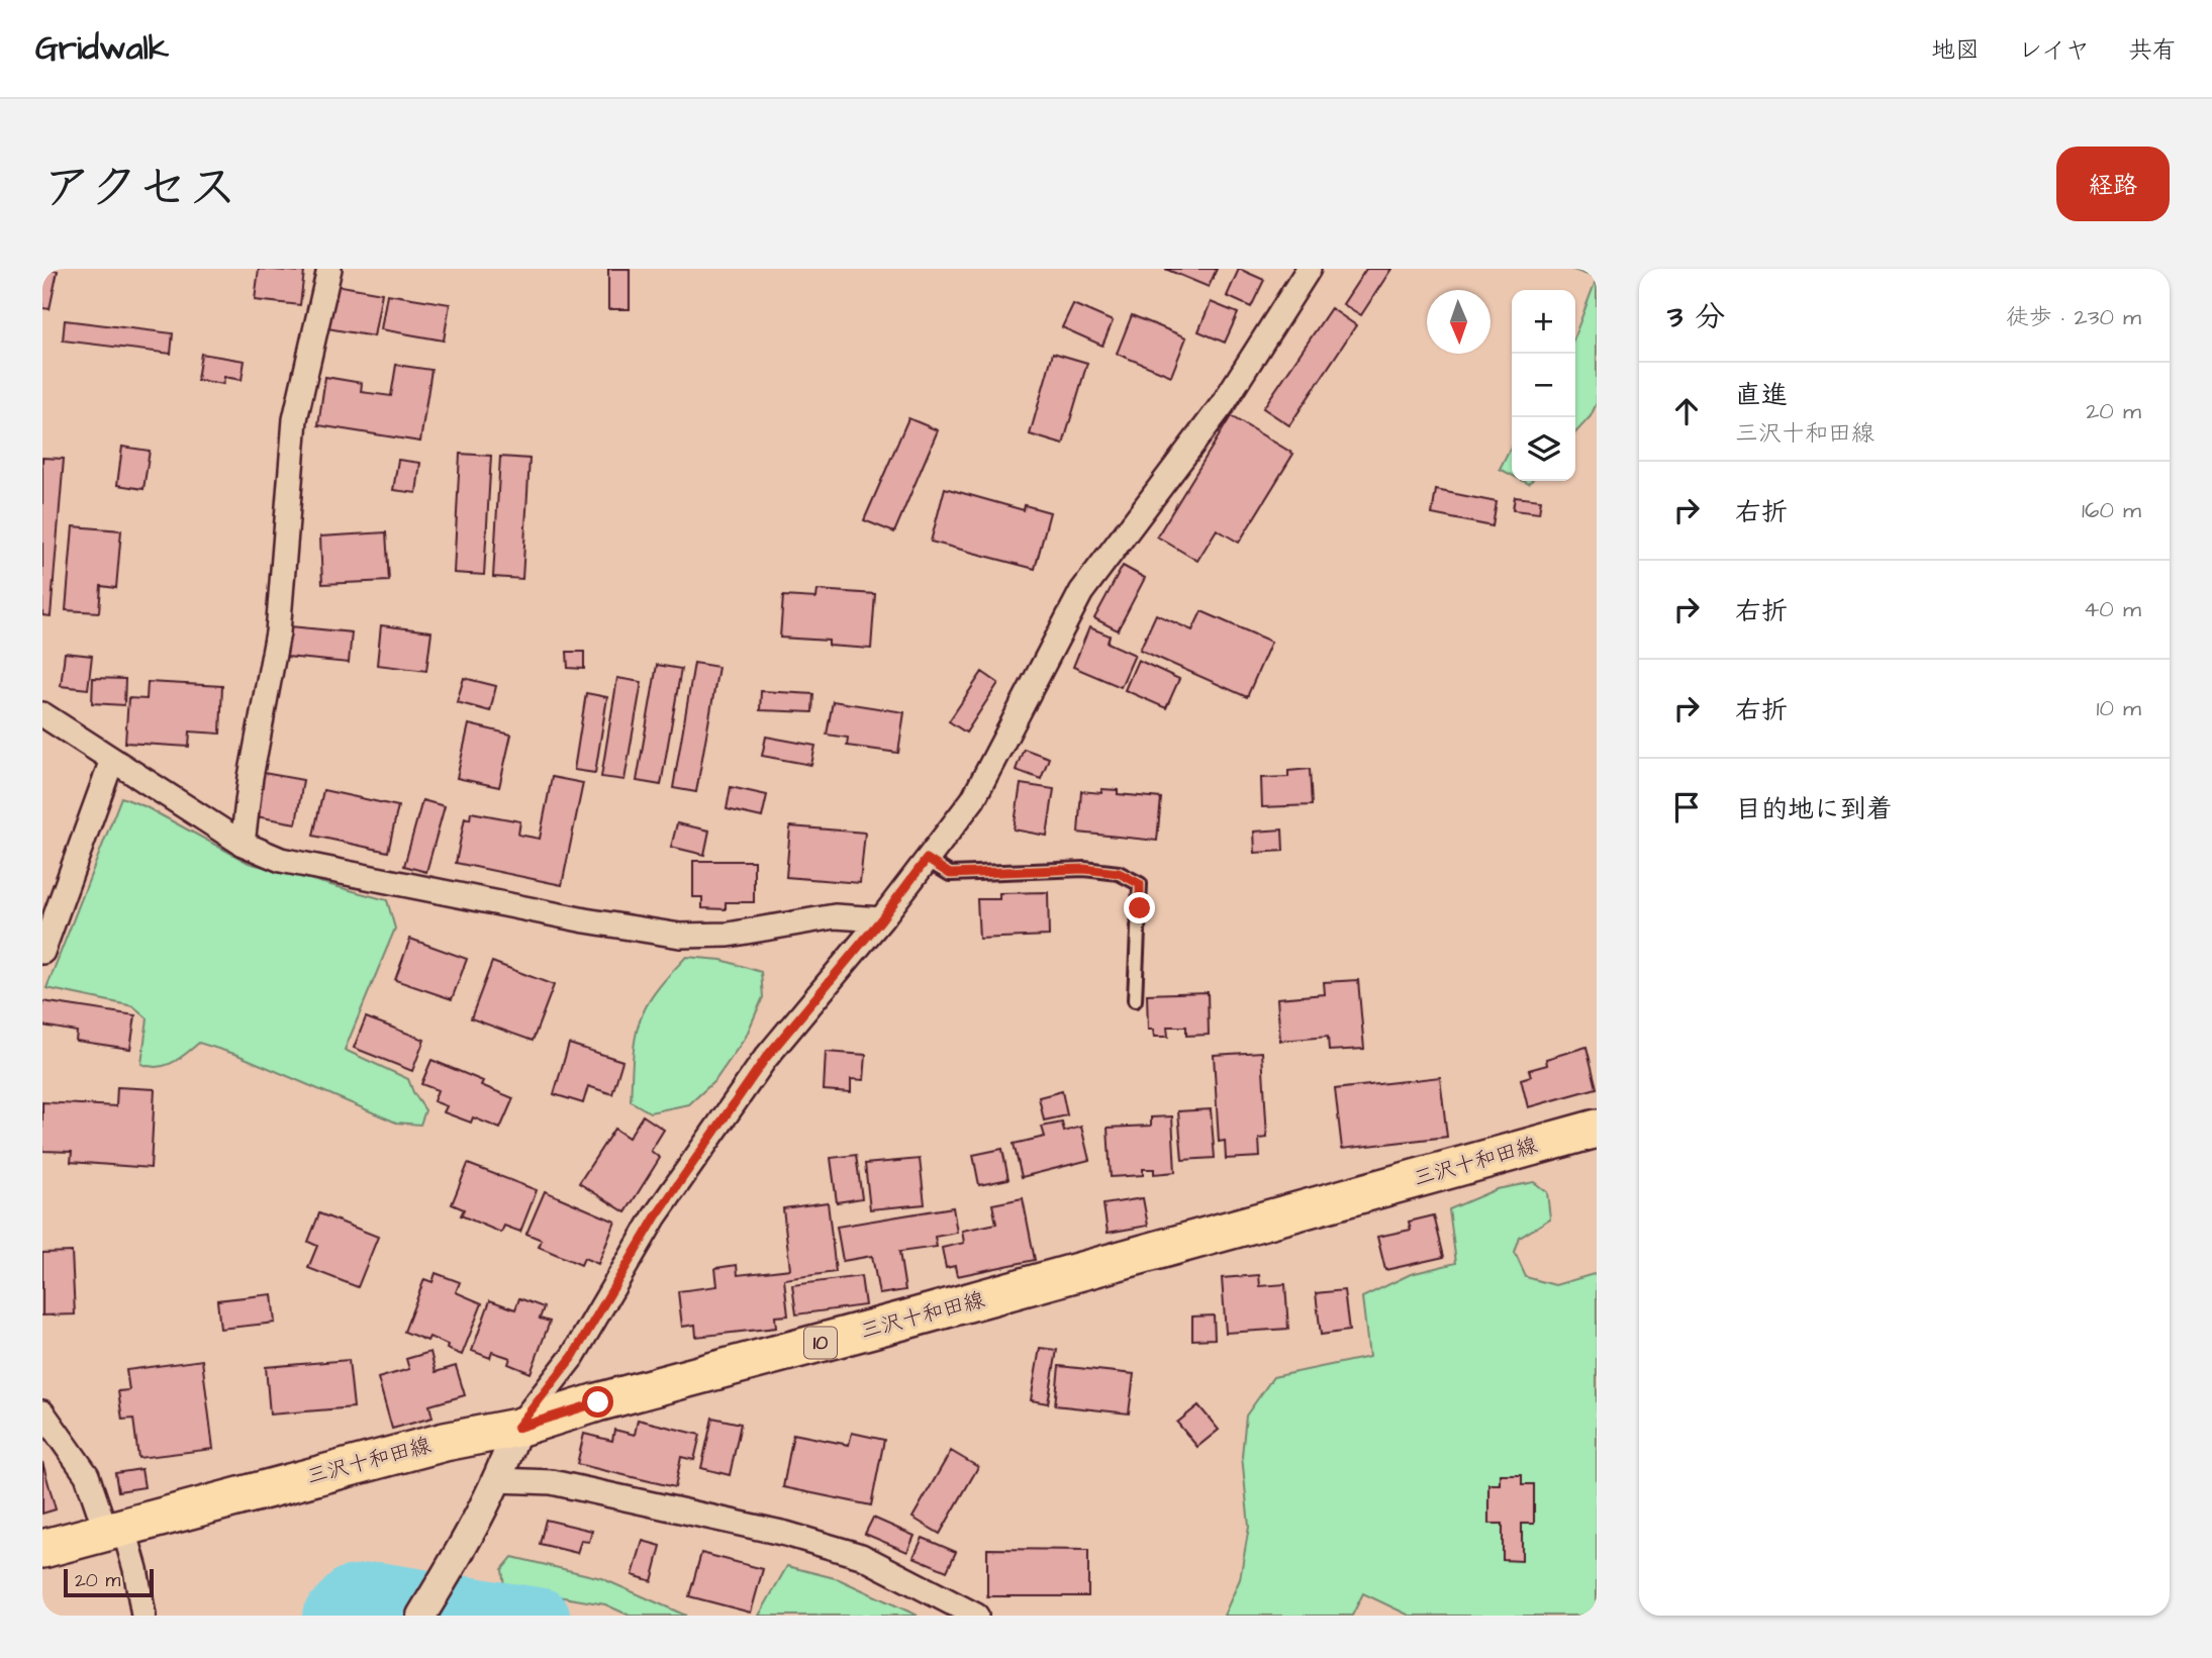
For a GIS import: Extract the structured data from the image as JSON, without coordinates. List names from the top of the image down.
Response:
{
  "streets": {
    "main road": ["三沢十和田線", "10"]
  },
  "scale_bar": "20 m",
  "north": "bottom",
  "page": {
    "header": "Gridwalk",
    "nav": ["地図", "レイヤ", "共有"],
    "title": "アクセス",
    "buttons": "経路",
    "heading": ["3 分", "徒歩 · 230 m"],
    "map_buttons": ["+", "−"],
    "list": [
      ["直進", "三沢十和田線", "20 m"],
      ["右折", "160 m"],
      ["右折", "40 m"],
      ["右折", "10 m"],
      "目的地に到着"
    ],
    "scale": "20 m"
  }
}
